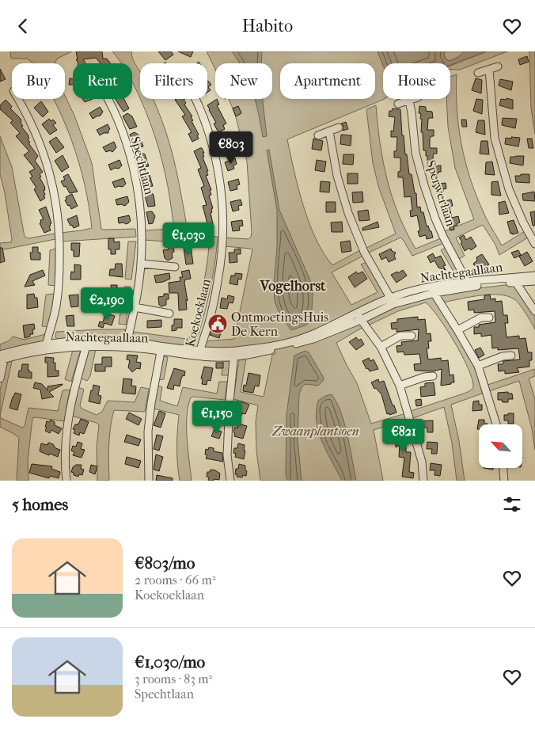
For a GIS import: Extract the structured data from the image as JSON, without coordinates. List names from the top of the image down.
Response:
{
  "streets": {
    "street": [
      "Spechtlaan",
      "Sperwerlaan",
      "Nachtegaallaan",
      "Koekoeklaan"
    ]
  },
  "crossings": [
    ["Spechtlaan", "Nachtegaallaan"],
    ["Sperwerlaan", "Nachtegaallaan"],
    ["Nachtegaallaan", "Koekoeklaan"]
  ],
  "districts": ["Vogelhorst"],
  "parks": ["Zwaanplantsoen"],
  "places": {
    "public building": ["OntmoetingsHuis De Kern"]
  },
  "north": "top left",
  "page": {
    "header": "Habito",
    "chip": [
      "Buy",
      "Rent",
      "Filters",
      "New",
      "Apartment",
      "House"
    ],
    "price": [
      "€803",
      "€1,030",
      "€2,190",
      "€1,150",
      "€821"
    ],
    "heading": "5 homes",
    "list": [
      {
        "name": "€803/mo",
        "note": "2 rooms · 66 m² · Koekoeklaan"
      },
      {
        "name": "€1,030/mo",
        "note": "3 rooms · 83 m² · Spechtlaan"
      }
    ]
  }
}
